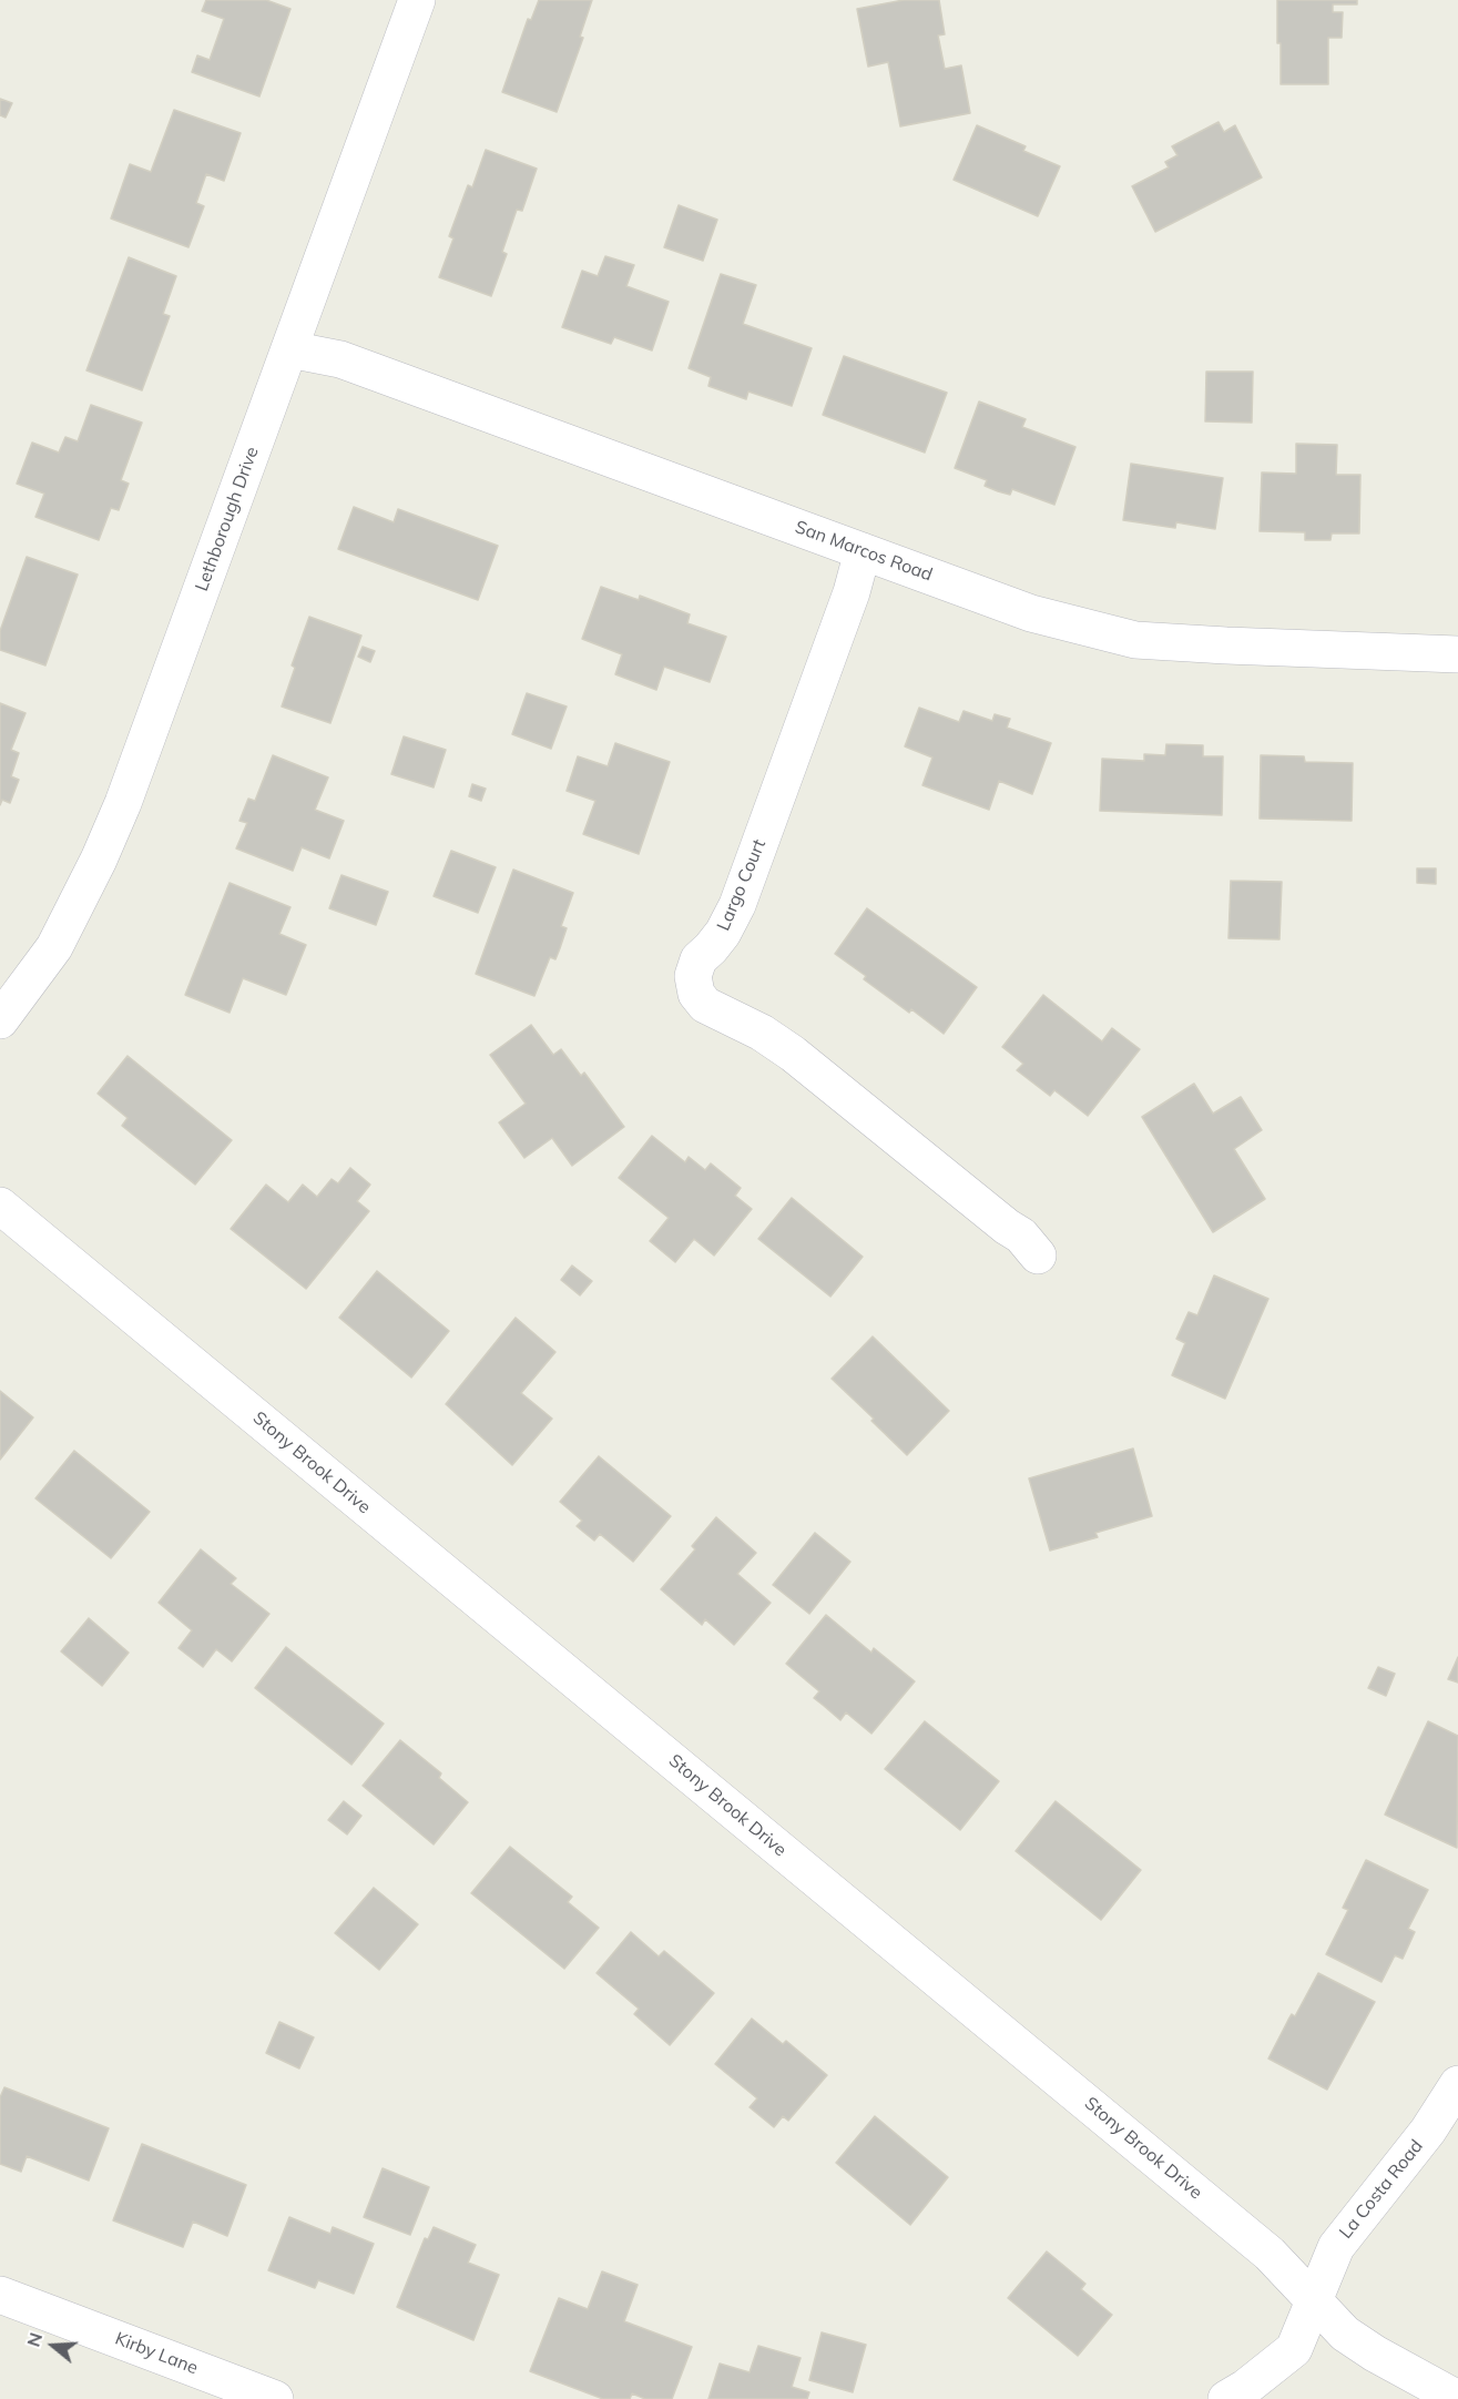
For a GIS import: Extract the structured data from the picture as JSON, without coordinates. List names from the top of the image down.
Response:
{
  "streets": {
    "street": [
      "Lethborough Drive",
      "San Marcos Road",
      "Largo Court",
      "Stony Brook Drive",
      "La Costa Road",
      "Kirby Lane"
    ]
  },
  "crossings": [
    ["Lethborough Drive", "San Marcos Road"],
    ["San Marcos Road", "Largo Court"],
    ["Stony Brook Drive", "La Costa Road"]
  ],
  "north": "left"
}
